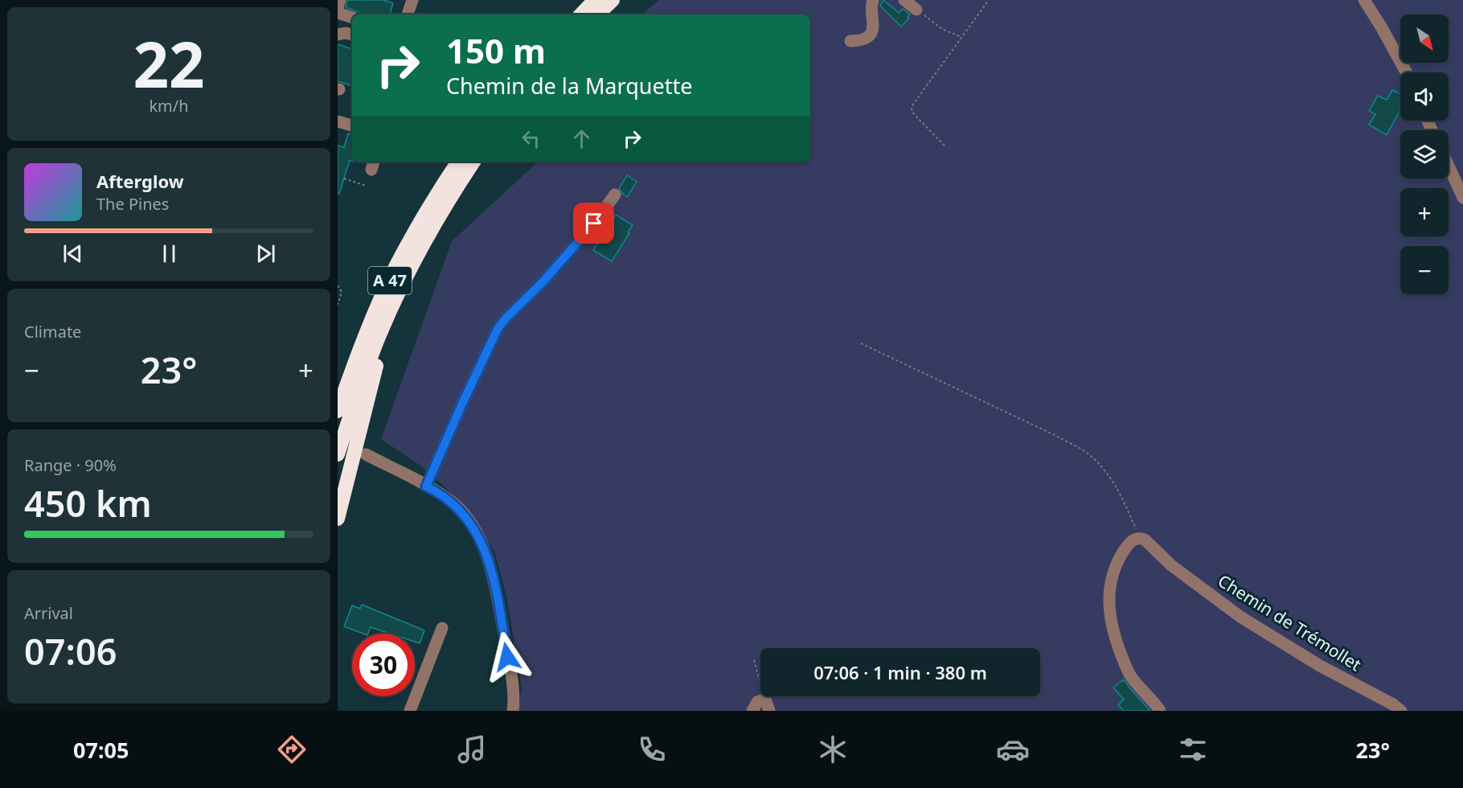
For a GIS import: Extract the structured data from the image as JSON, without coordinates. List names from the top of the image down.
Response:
{
  "streets": {
    "highway": ["A 47"],
    "street": ["Chemin de Trémollet"]
  },
  "north": "bottom right",
  "page": {
    "tile": [
      ["22", "km/h"],
      "Climate",
      ["Range · 90%", "450 km"],
      ["Arrival", "07:06"]
    ],
    "map_buttons": ["+", "−"],
    "turn": ["150 m", "Chemin de la Marquette"],
    "song": ["Afterglow", "The Pines"],
    "heat": ["−", "23°", "+"],
    "limit": "30",
    "trip": "07:06 · 1 min · 380 m",
    "tabs": ["07:05", "23°"]
  }
}
